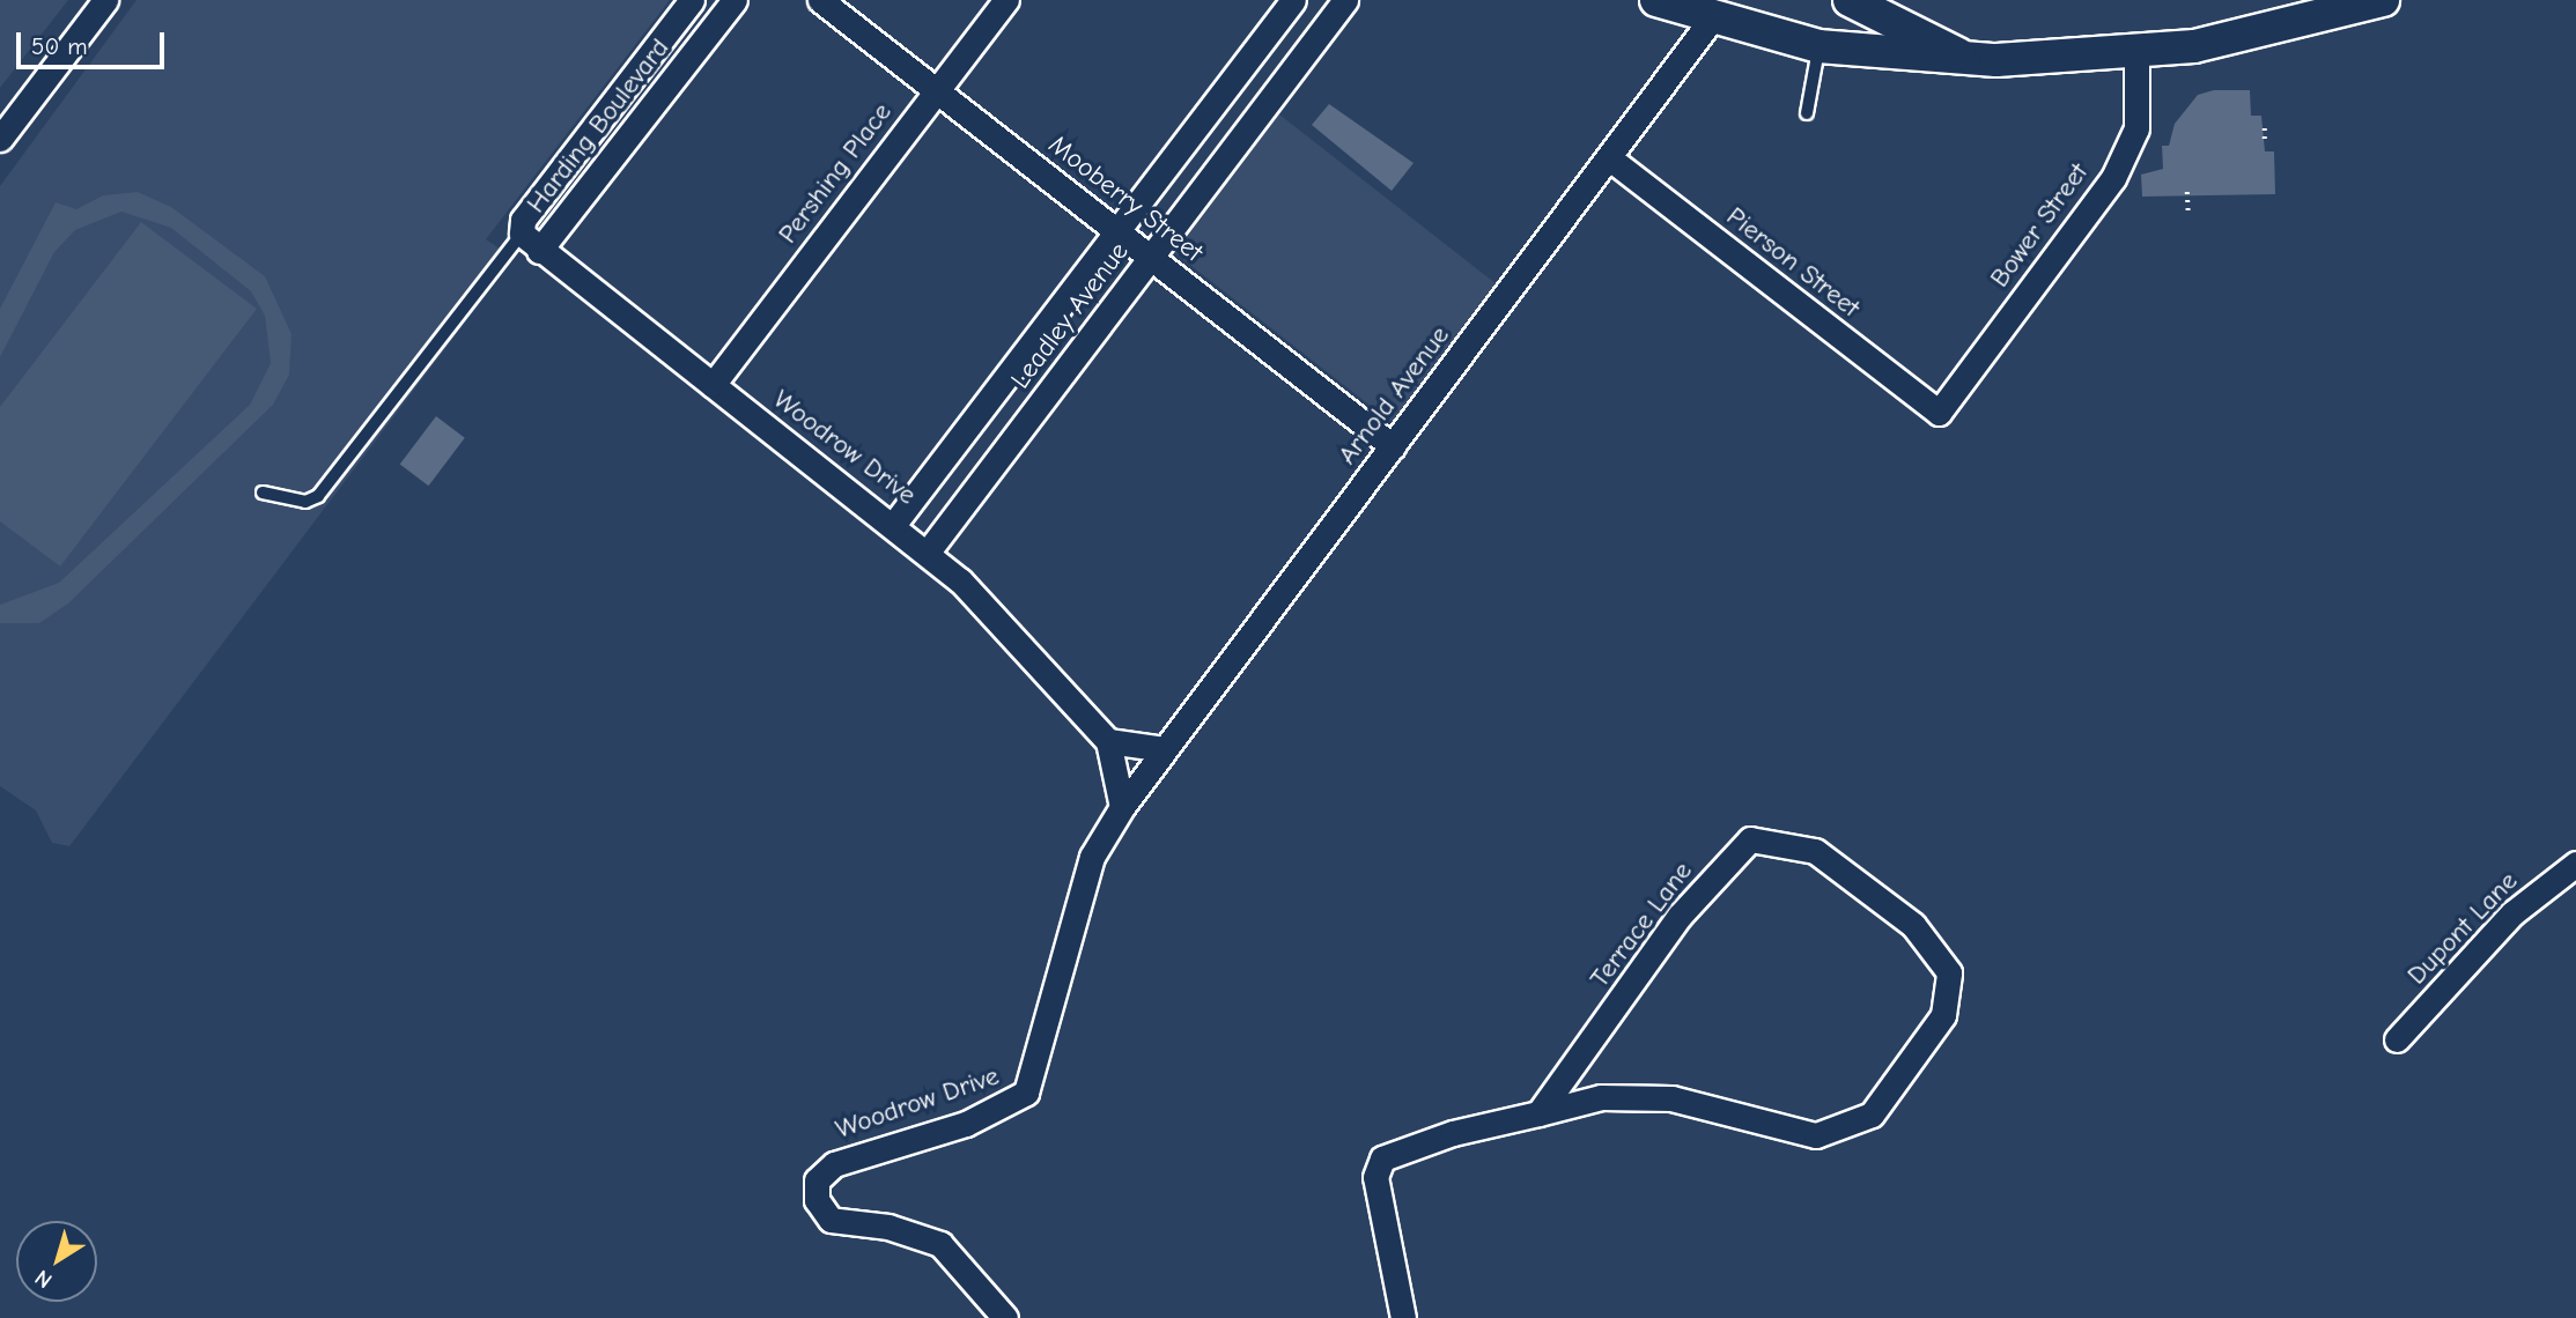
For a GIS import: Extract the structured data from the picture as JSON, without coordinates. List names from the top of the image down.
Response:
{
  "streets": {
    "street": [
      "Harding Boulevard",
      "Pershing Place",
      "Mooberry Street",
      "Bower Street",
      "Pierson Street",
      "Leadley Avenue",
      "Arnold Avenue",
      "Woodrow Drive",
      "Terrace Lane",
      "Dupont Lane"
    ]
  },
  "crossings": [
    ["Harding Boulevard", "Woodrow Drive"],
    ["Pershing Place", "Mooberry Street"],
    ["Pershing Place", "Woodrow Drive"],
    ["Mooberry Street", "Leadley Avenue"],
    ["Mooberry Street", "Arnold Avenue"],
    ["Bower Street", "Pierson Street"],
    ["Pierson Street", "Arnold Avenue"],
    ["Leadley Avenue", "Woodrow Drive"],
    ["Arnold Avenue", "Woodrow Drive"]
  ],
  "scale_bar": "50 m",
  "north": "bottom left"
}
